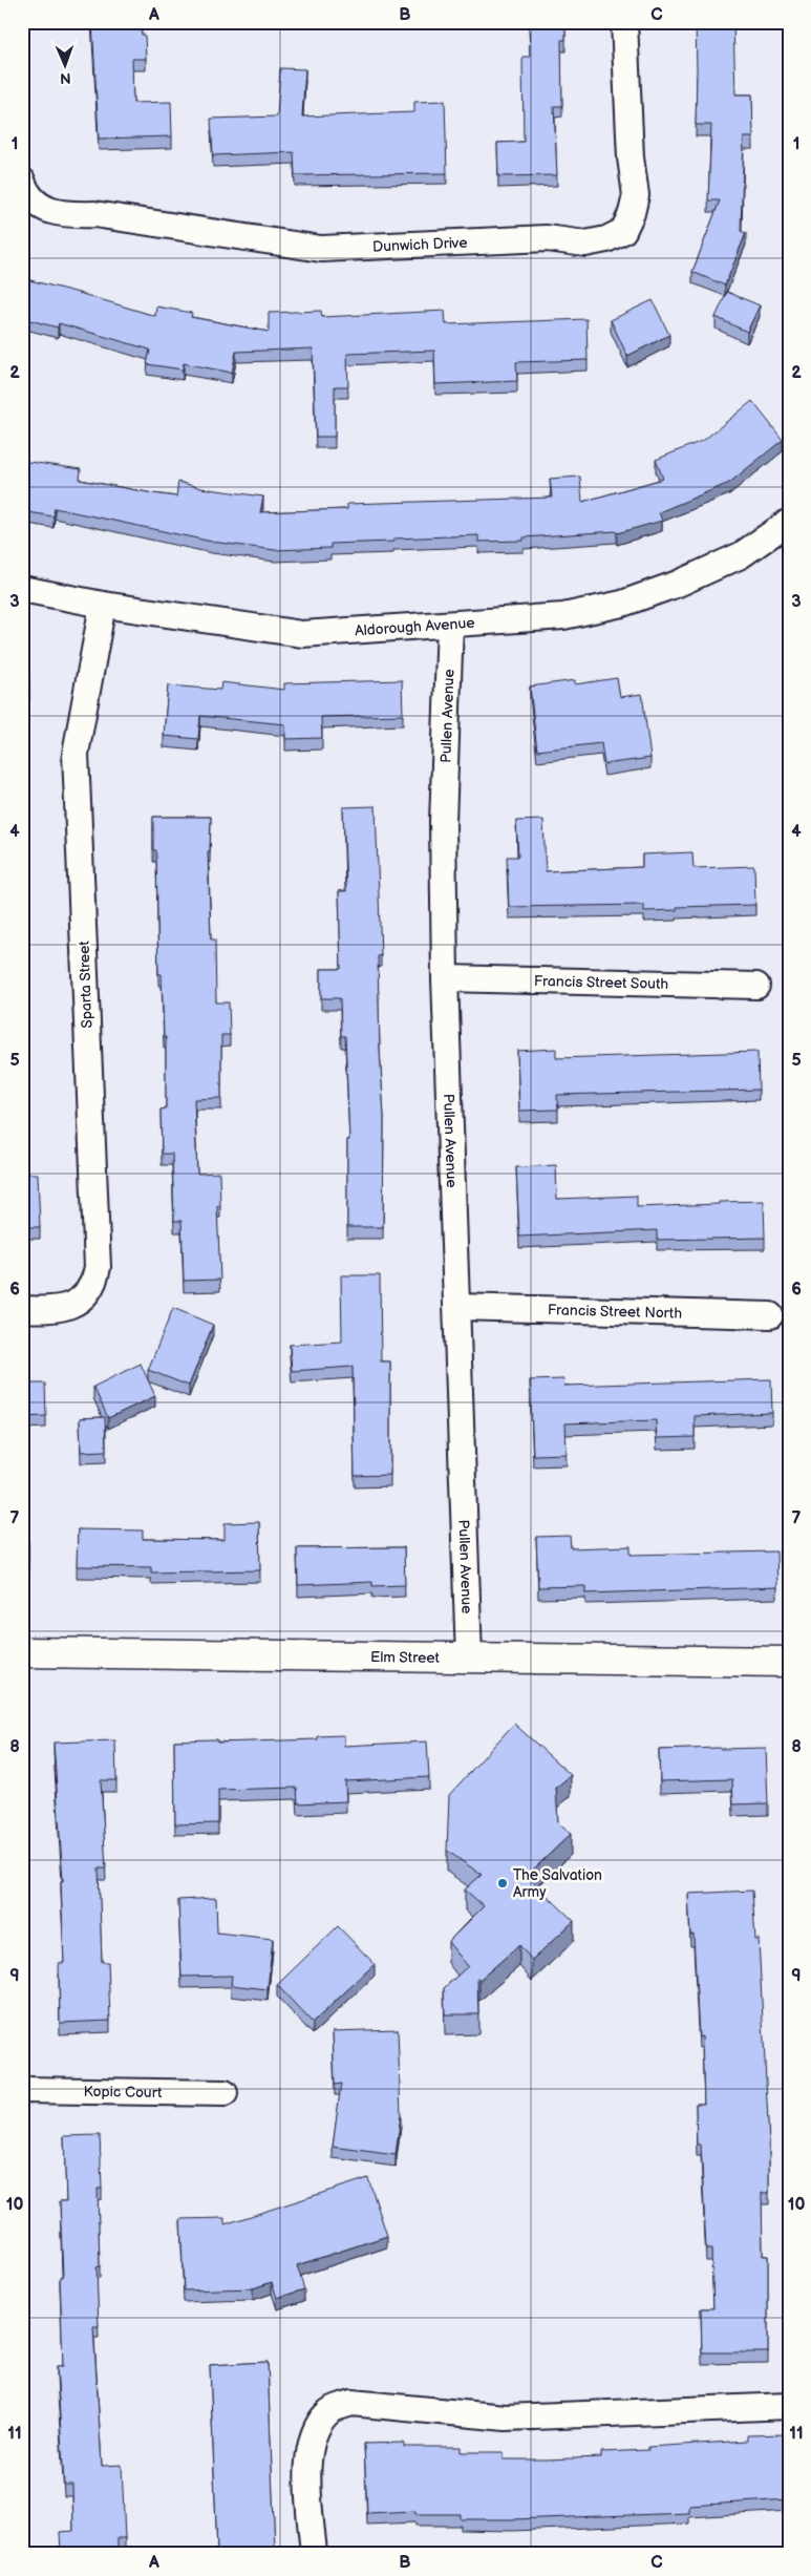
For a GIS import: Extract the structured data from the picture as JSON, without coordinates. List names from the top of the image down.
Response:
{
  "streets": {
    "main road": ["Elm Street"],
    "street": [
      "Dunwich Drive",
      "Aldorough Avenue",
      "Pullen Avenue",
      "Francis Street South",
      "Sparta Street",
      "Francis Street North",
      "Kopic Court"
    ]
  },
  "crossings": [
    ["Aldorough Avenue", "Pullen Avenue"],
    ["Aldorough Avenue", "Sparta Street"],
    ["Pullen Avenue", "Francis Street South"],
    ["Pullen Avenue", "Francis Street North"],
    ["Pullen Avenue", "Elm Street"]
  ],
  "places": ["The Salvation Army"],
  "north": "bottom",
  "grid": {
    "columns": ["A", "B", "C"],
    "rows": [
      "1",
      "2",
      "3",
      "4",
      "5",
      "6",
      "7",
      "8",
      "9",
      "10",
      "11"
    ]
  }
}
